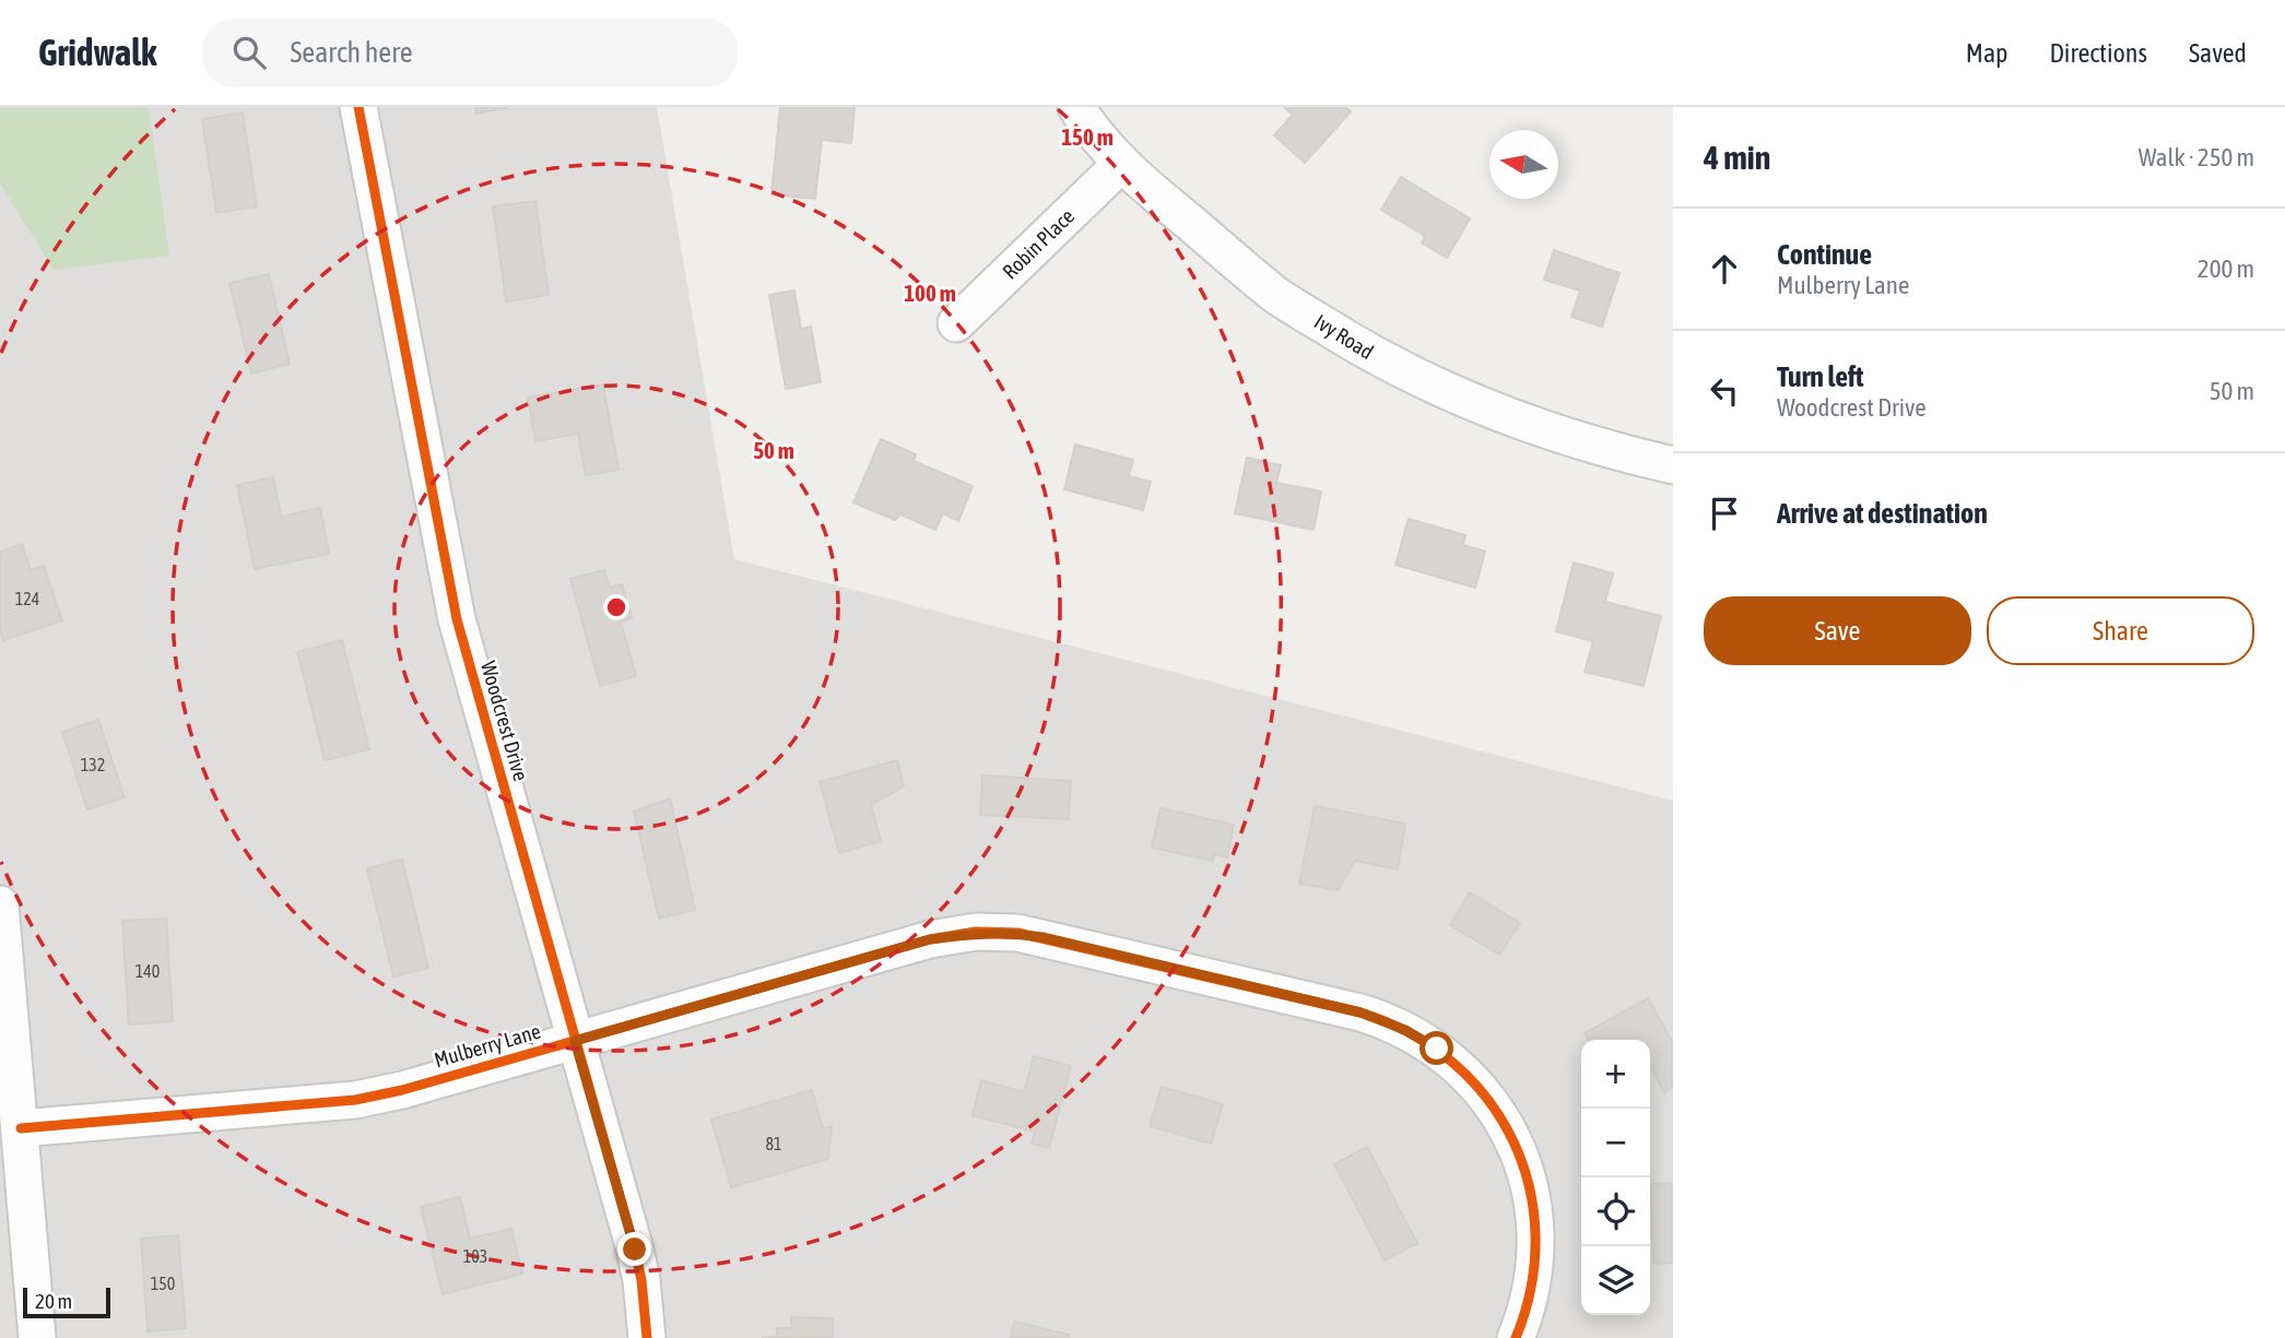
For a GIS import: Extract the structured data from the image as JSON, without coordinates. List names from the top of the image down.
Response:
{
  "streets": {
    "street": [
      "Robin Place",
      "Ivy Road",
      "Woodcrest Drive",
      "Mulberry Lane"
    ]
  },
  "crossings": [
    ["Robin Place", "Ivy Road"],
    ["Woodcrest Drive", "Mulberry Lane"]
  ],
  "house_numbers": [
    "124",
    "132",
    "140",
    "81",
    "103",
    "150"
  ],
  "scale_bar": "20 m",
  "north": "left",
  "page": {
    "header": "Gridwalk",
    "search": "Search here",
    "nav": ["Map", "Directions", "Saved"],
    "heading": ["4 min", "Walk · 250 m"],
    "list": [
      ["Continue", "Mulberry Lane", "200 m"],
      ["Turn left", "Woodcrest Drive", "50 m"],
      "Arrive at destination"
    ],
    "buttons": ["Save", "Share"],
    "map_buttons": ["+", "−"],
    "scale": "20 m"
  },
  "rings": ["150 m", "100 m", "50 m"]
}
